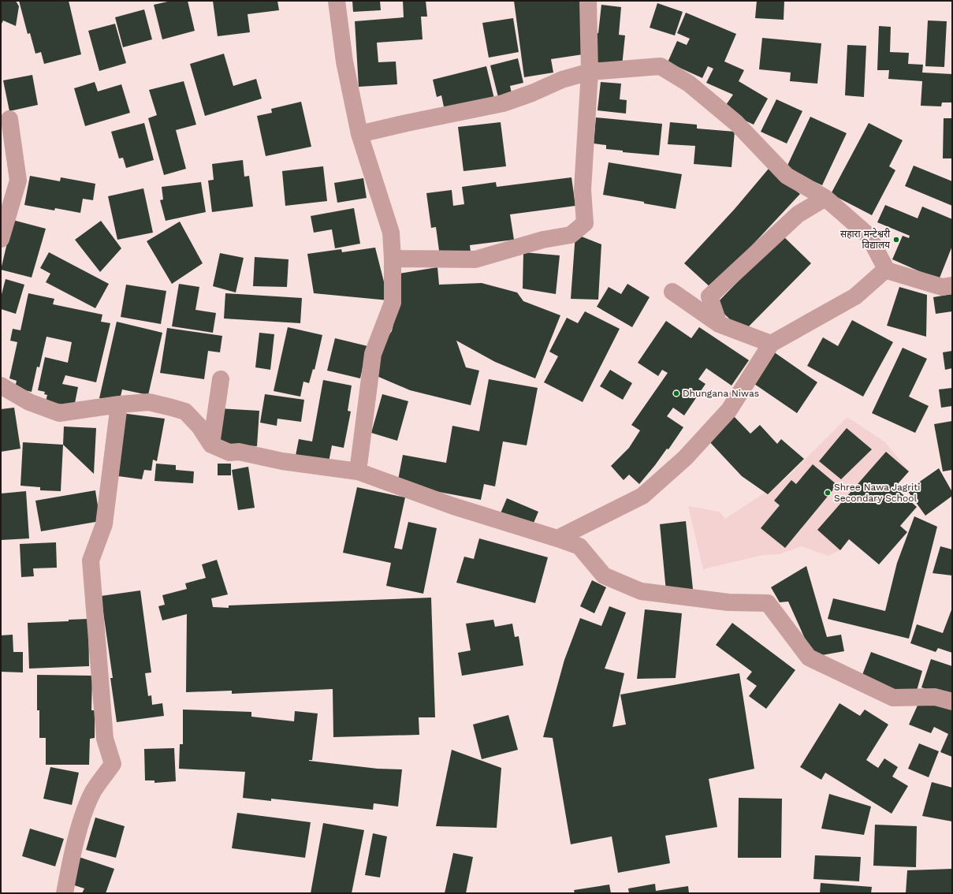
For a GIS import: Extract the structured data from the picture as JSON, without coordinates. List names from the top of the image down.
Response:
{
  "places": ["सहारा मन्टेश्वरी विद्यालय", "Dhungana Niwas", "Shree Nawa Jagriti Secondary School"]
}
